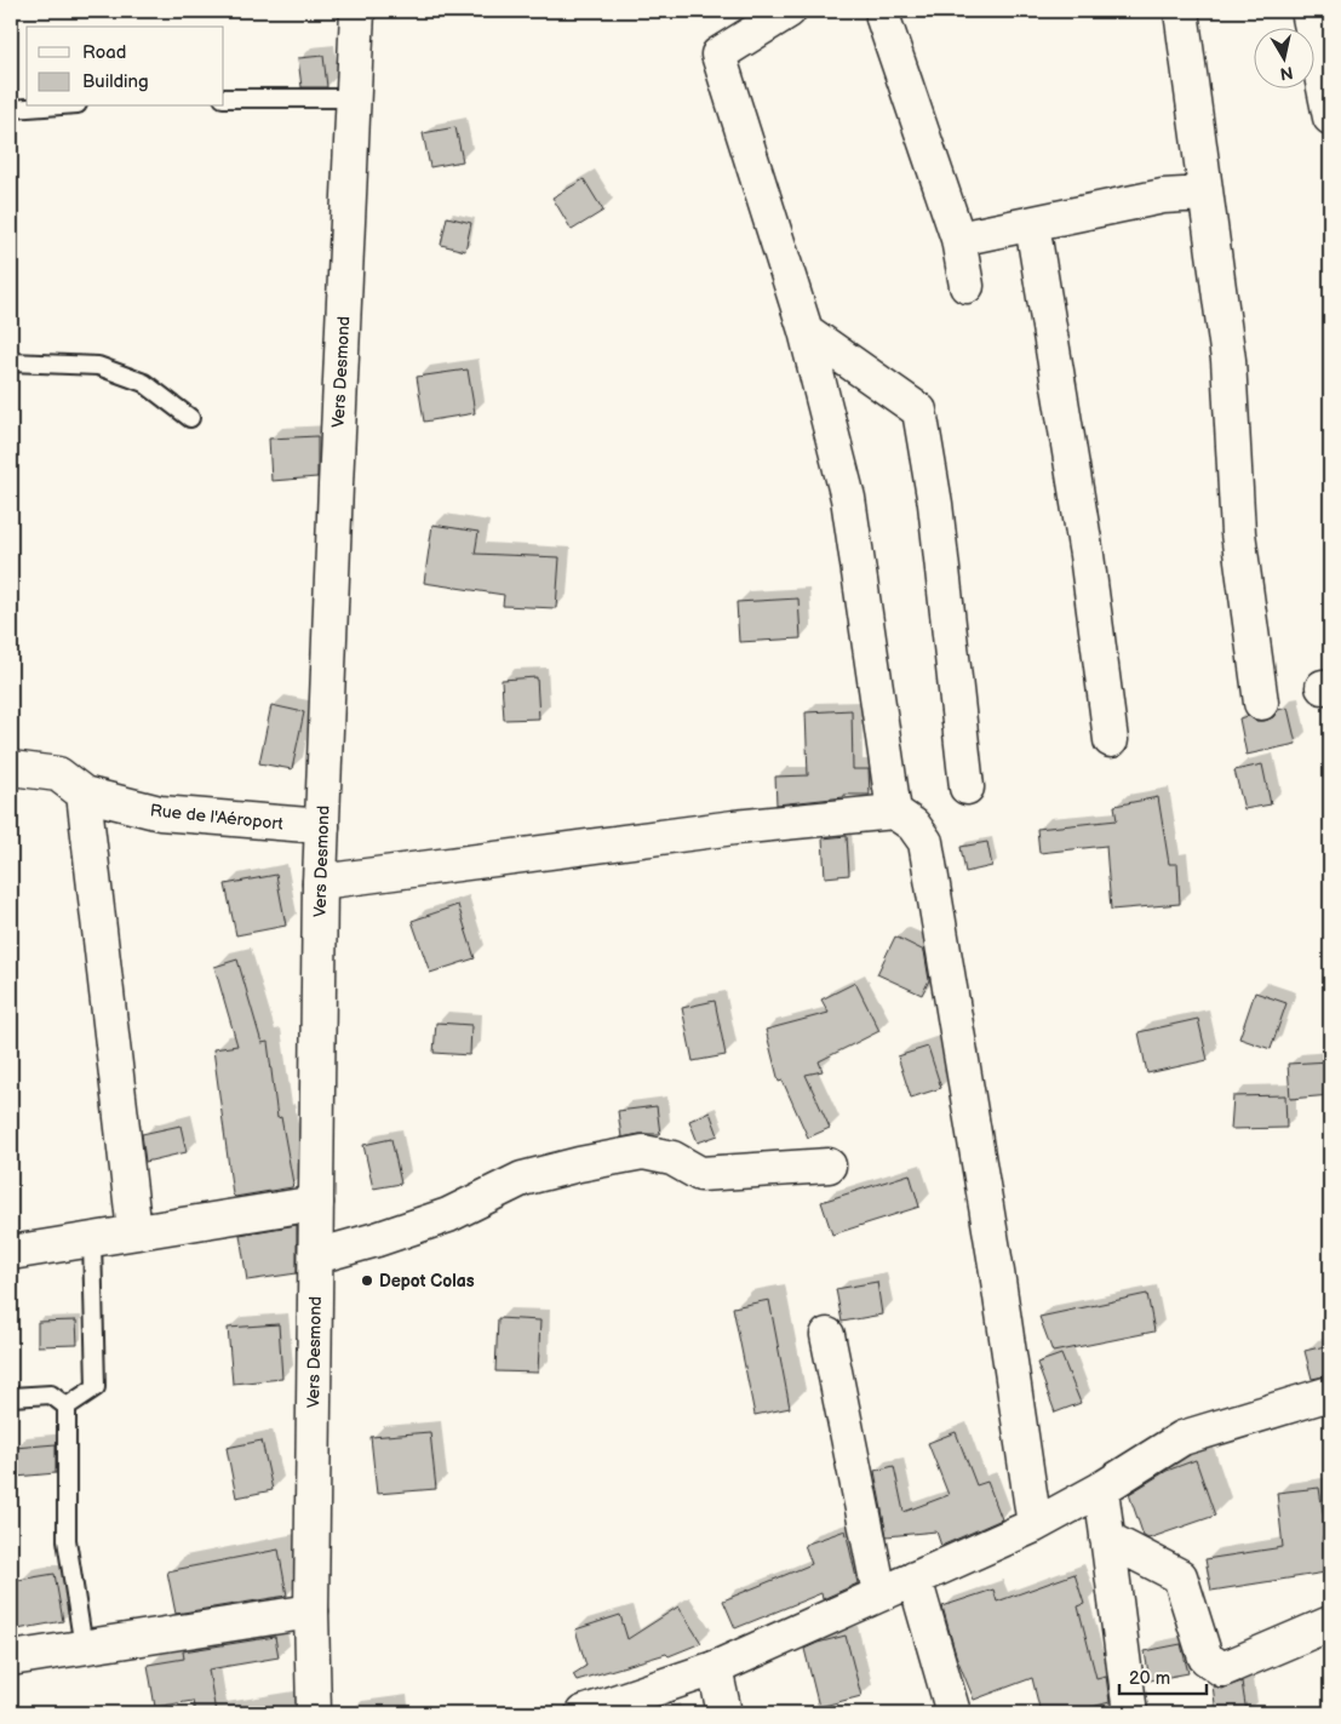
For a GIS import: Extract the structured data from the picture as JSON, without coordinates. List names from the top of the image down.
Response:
{
  "streets": {
    "street": ["Vers Desmond", "Rue de l'Aéroport"]
  },
  "crossings": [
    ["Vers Desmond", "Rue de l'Aéroport"]
  ],
  "places": ["Depot Colas"],
  "legend": ["Road", "Building"],
  "scale_bar": "20 m",
  "north": "bottom"
}
